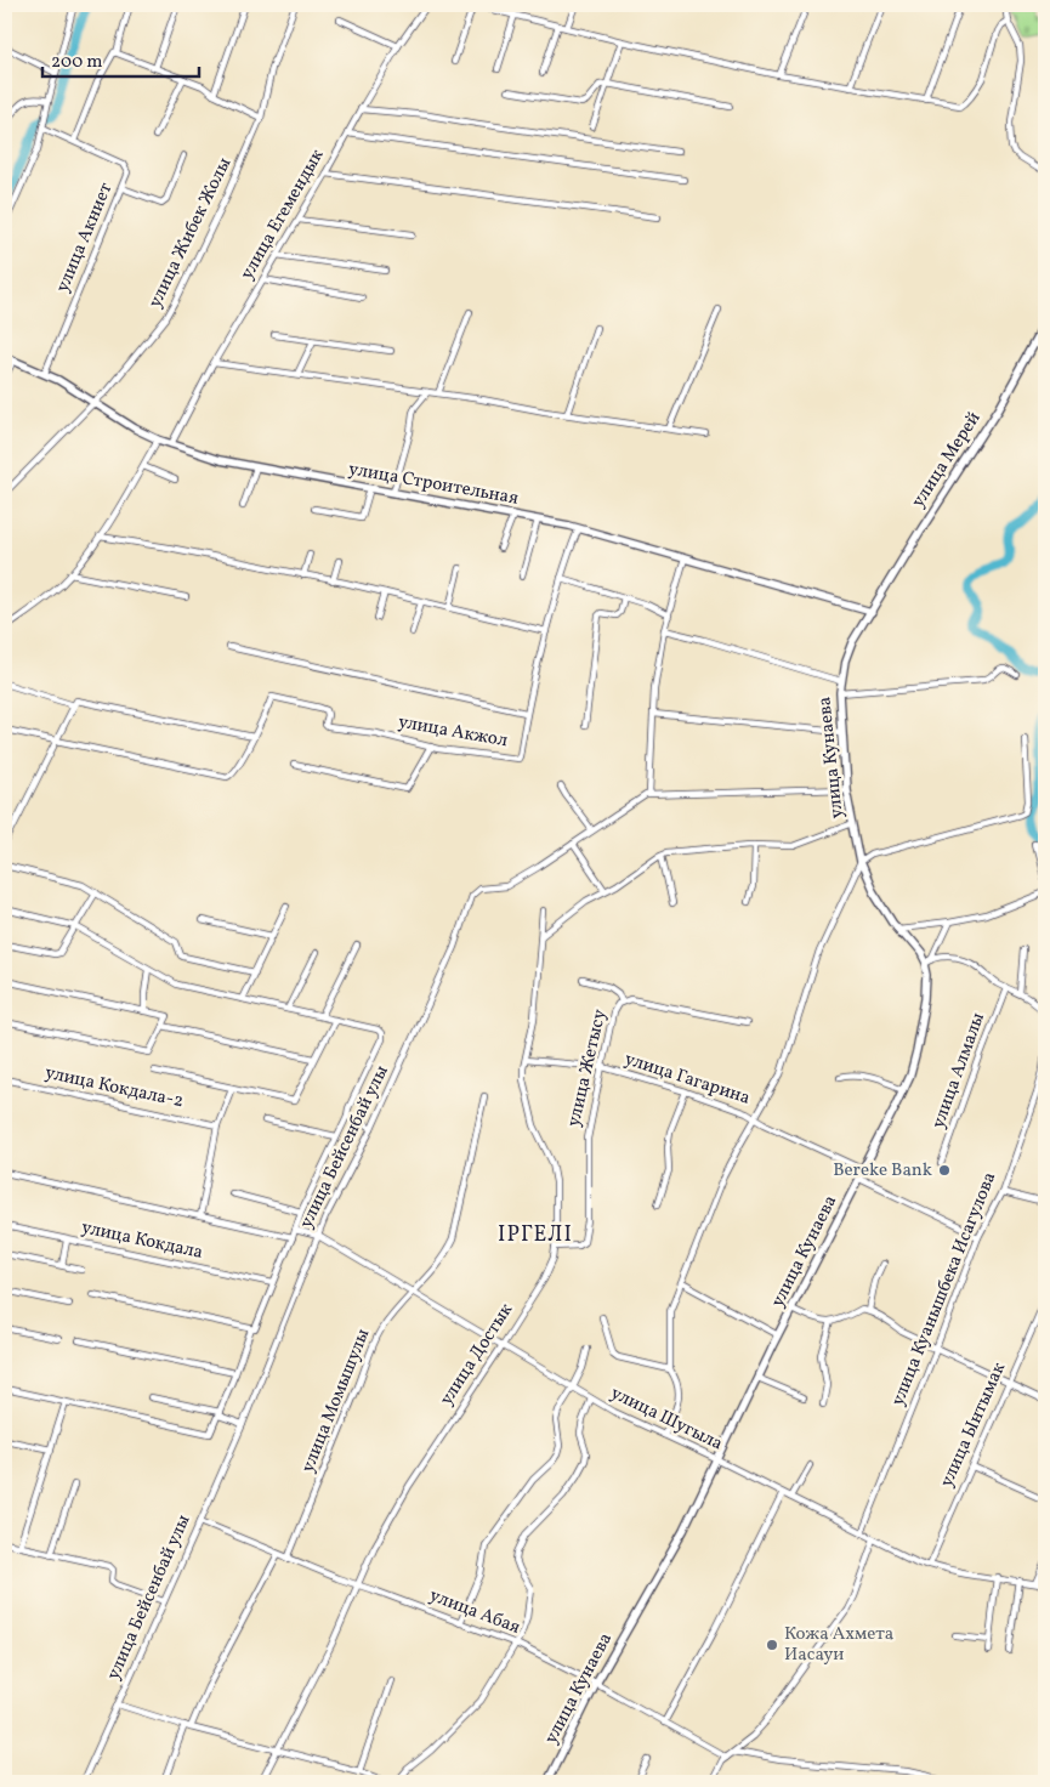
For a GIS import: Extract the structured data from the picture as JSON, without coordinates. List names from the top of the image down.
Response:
{
  "streets": {
    "main road": ["улица Мерей", "улица Строительная", "улица Кунаева"],
    "street": [
      "улица Егемендык",
      "улица Жибек Жолы",
      "улица Акниет",
      "улица Акжол",
      "улица Жетысу",
      "улица Алмалы",
      "улица Гагарина",
      "улица Кокдала-2",
      "улица Бейсенбай улы",
      "улица Кокдала",
      "улица Куанышбека Исагулова",
      "улица Достык",
      "улица Момышулы",
      "улица Шугыла",
      "улица Ынтымак",
      "улица Абая"
    ]
  },
  "crossings": [
    ["улица Егемендык", "улица Строительная"],
    ["улица Жибек Жолы", "улица Строительная"],
    ["улица Акниет", "улица Строительная"],
    ["улица Мерей", "улица Строительная"],
    ["улица Мерей", "улица Кунаева"],
    ["улица Строительная", "улица Акжол"],
    ["улица Строительная", "улица Кунаева"],
    ["улица Кунаева", "улица Гагарина"],
    ["улица Кунаева", "улица Шугыла"],
    ["улица Кунаева", "улица Абая"],
    ["улица Жетысу", "улица Гагарина"],
    ["улица Жетысу", "улица Достык"],
    ["улица Гагарина", "улица Достык"],
    ["улица Бейсенбай улы", "улица Шугыла"],
    ["улица Бейсенбай улы", "улица Абая"],
    ["улица Куанышбека Исагулова", "улица Шугыла"],
    ["улица Достык", "улица Шугыла"],
    ["улица Достык", "улица Абая"],
    ["улица Момышулы", "улица Шугыла"],
    ["улица Момышулы", "улица Абая"],
    ["улица Шугыла", "улица Ынтымак"]
  ],
  "districts": ["ІРГЕЛІ"],
  "places": ["Bereke Bank", "Кожа Ахмета Иасауи"],
  "scale_bar": "200 m"
}
